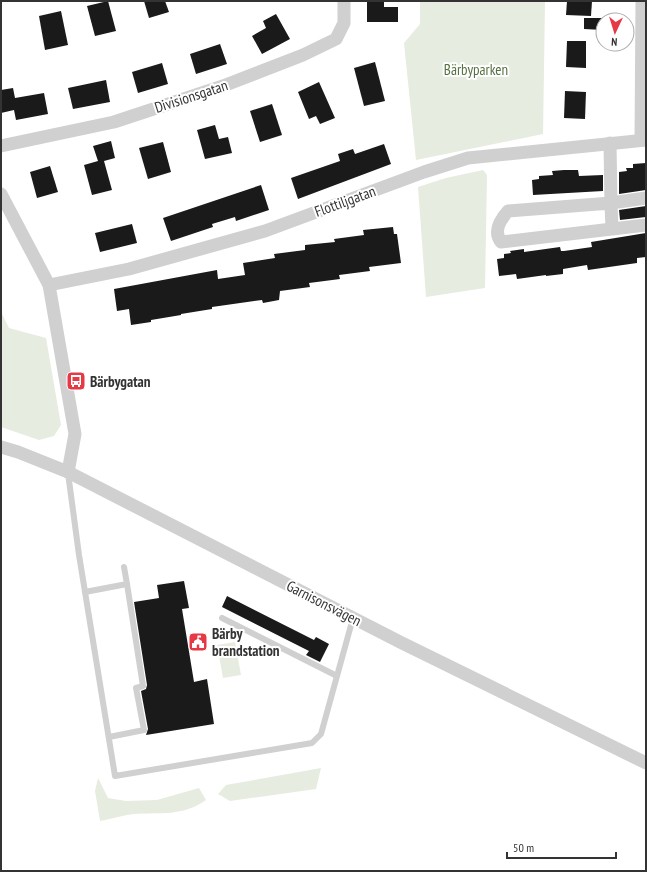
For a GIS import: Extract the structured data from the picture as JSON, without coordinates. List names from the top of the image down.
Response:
{
  "streets": {
    "street": ["Divisionsgatan", "Flottiljgatan", "Garnisonsvägen"]
  },
  "parks": ["Bärbyparken"],
  "places": {
    "bus stop": ["Bärbygatan"],
    "public building": ["Bärby brandstation"]
  },
  "scale_bar": "50 m",
  "north": "bottom"
}
